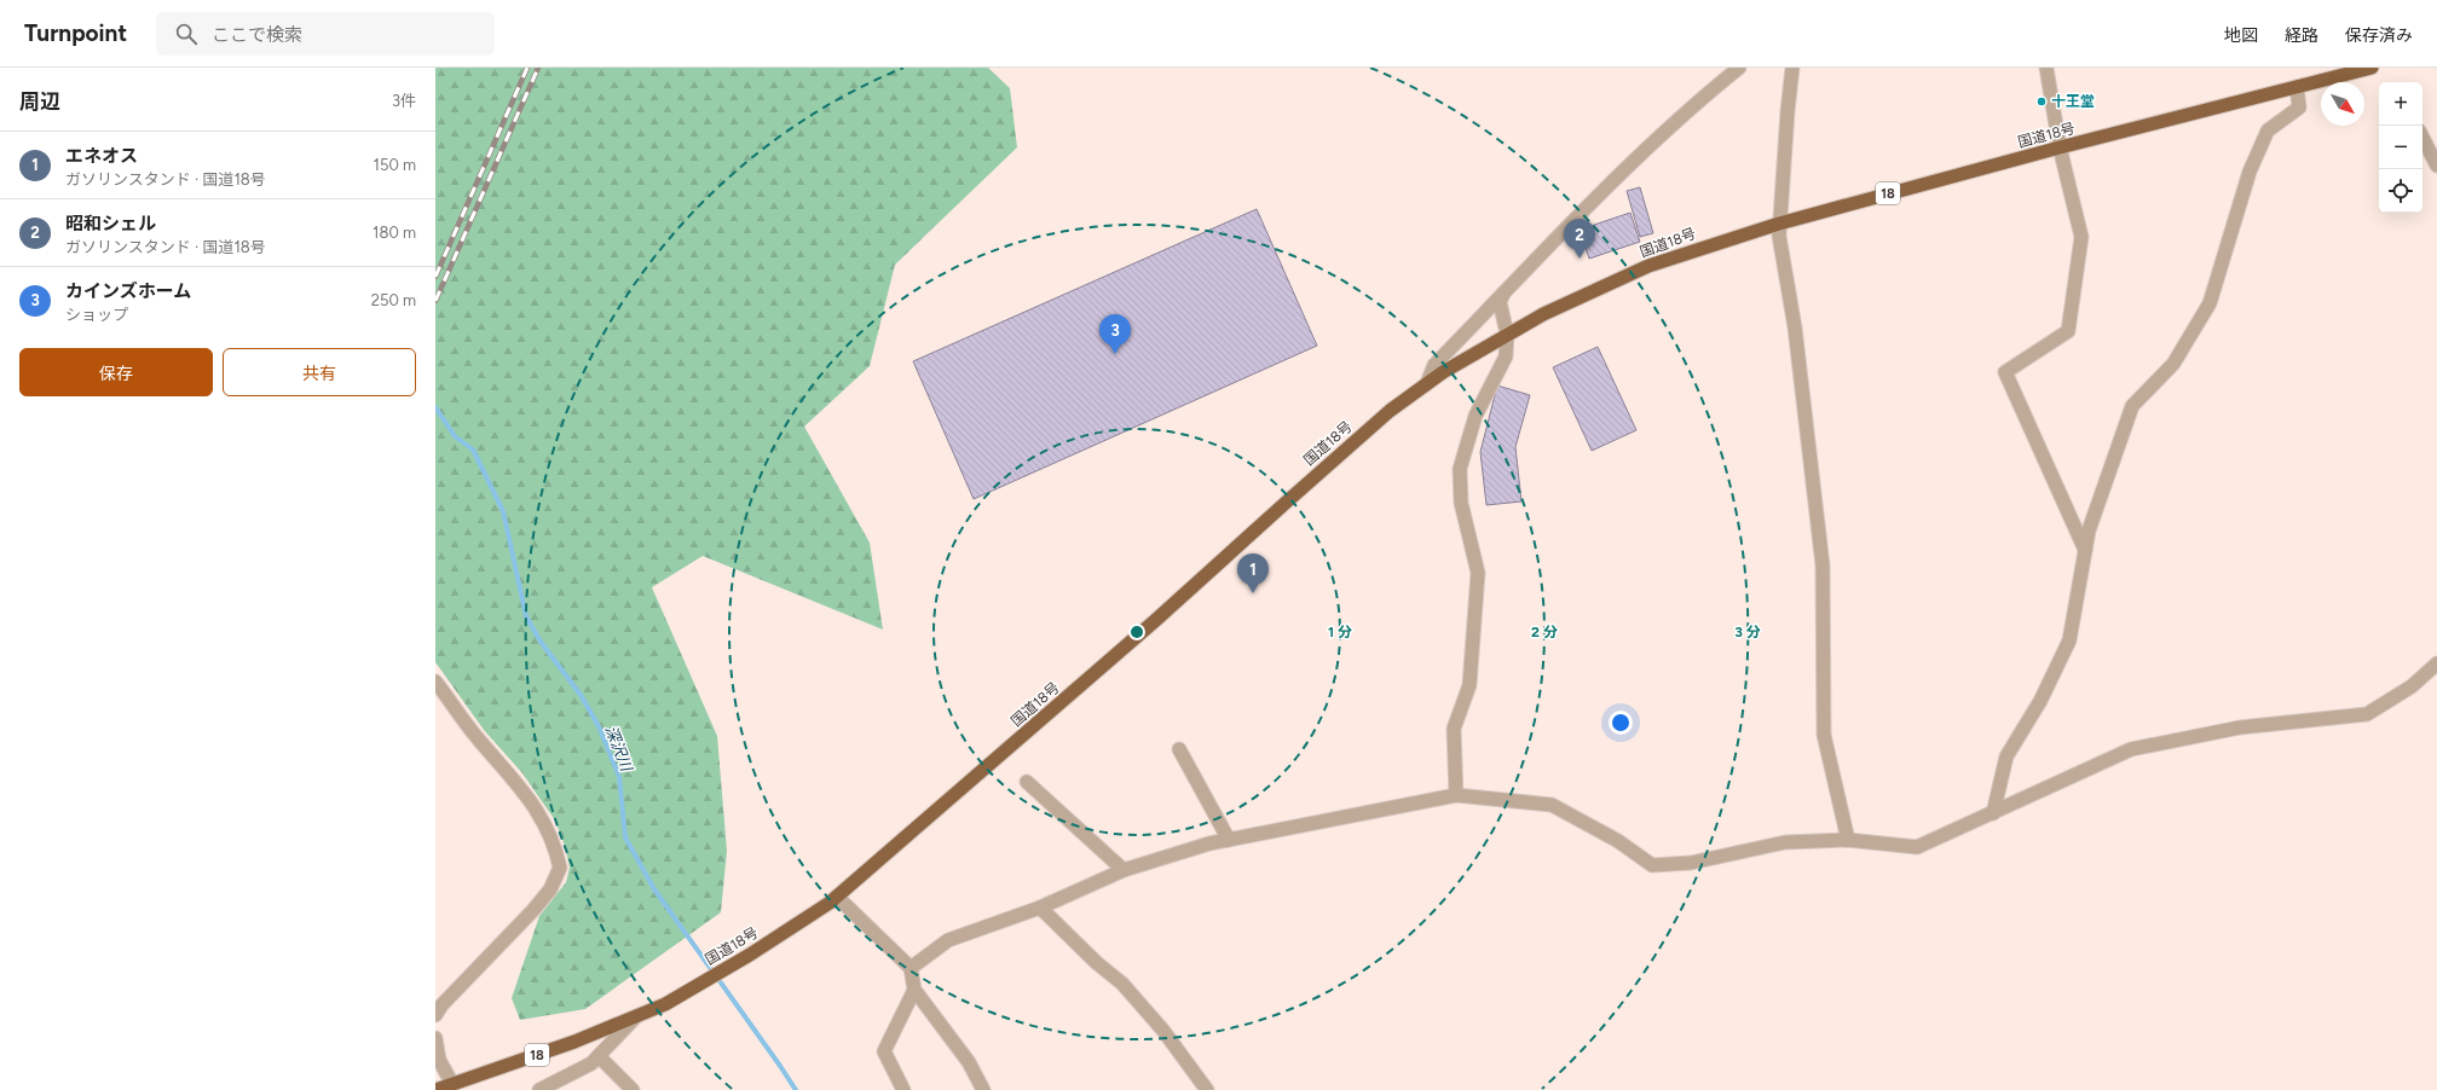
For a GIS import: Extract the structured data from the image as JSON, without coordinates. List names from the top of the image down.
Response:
{
  "streets": {
    "highway": ["国道18号", "18"]
  },
  "water": ["深沢川"],
  "places": ["十王堂"],
  "north": "bottom right",
  "page": {
    "header": "Turnpoint",
    "search": "ここで検索",
    "nav": ["地図", "経路", "保存済み"],
    "heading": ["周辺", "3件"],
    "map_buttons": ["+", "−"],
    "list": [
      {
        "mark": "1",
        "name": "エネオス",
        "note": "ガソリンスタンド · 国道18号",
        "value": "150 m"
      },
      {
        "mark": "2",
        "name": "昭和シェル",
        "note": "ガソリンスタンド · 国道18号",
        "value": "180 m"
      },
      {
        "mark": "3",
        "name": "カインズホーム",
        "note": "ショップ",
        "value": "250 m"
      }
    ],
    "pins": ["2", "3", "1"],
    "buttons": ["保存", "共有"]
  },
  "rings": ["1 分", "2 分", "3 分"]
}
